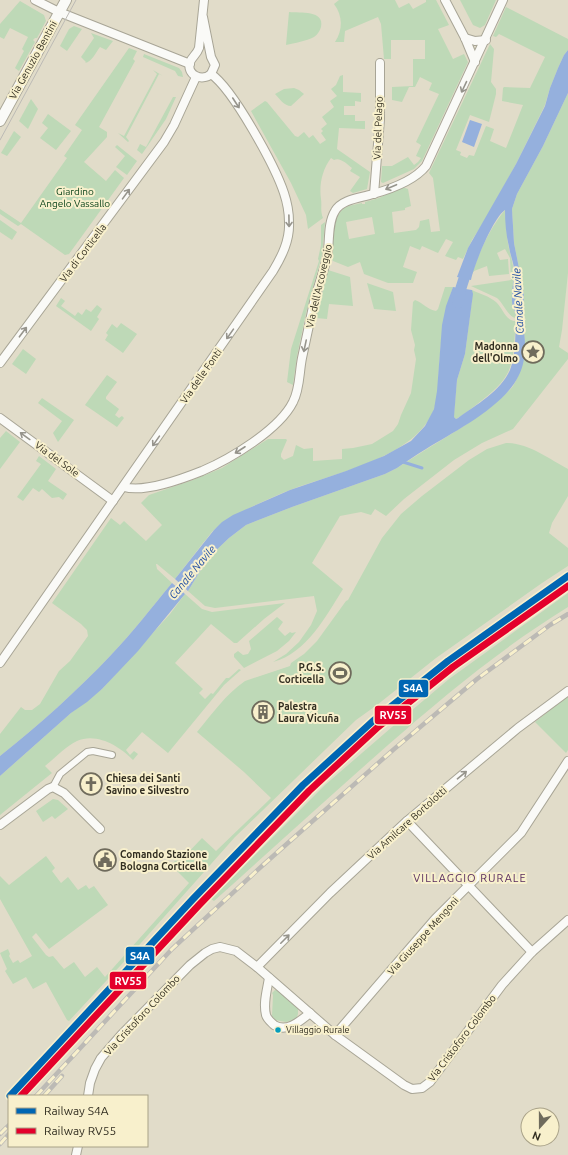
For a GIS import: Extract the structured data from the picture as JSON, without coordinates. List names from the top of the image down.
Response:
{
  "streets": {
    "street": [
      "Via Genuzio Bentini",
      "Via del Pelago",
      "Via di Corticella",
      "Via dell'Arcoveggio",
      "Via delle Fonti",
      "Via del Sole",
      "Via Amilcare Bortolotti",
      "Via Giuseppe Mengoni",
      "Via Cristoforo Colombo"
    ]
  },
  "crossings": [
    ["Via del Pelago", "Via dell'Arcoveggio"],
    ["Via di Corticella", "Via delle Fonti"],
    ["Via dell'Arcoveggio", "Via delle Fonti"],
    ["Via delle Fonti", "Via del Sole"],
    ["Via Amilcare Bortolotti", "Via Cristoforo Colombo"],
    ["Via Giuseppe Mengoni", "Via Cristoforo Colombo"]
  ],
  "one_way": [
    "Via di Corticella",
    "Via dell'Arcoveggio",
    "Via delle Fonti",
    "Via del Sole",
    "Via Amilcare Bortolotti"
  ],
  "districts": ["VILLAGGIO RURALE"],
  "water": ["Canale Navile"],
  "parks": ["Giardino Angelo Vassallo"],
  "places": {
    "place": ["Madonna dell'Olmo"],
    "sports": ["P.G.S. Corticella"],
    "building": ["Palestra Laura Vicuña"],
    "church": ["Chiesa dei Santi Savino e Silvestro"],
    "public building": ["Comando Stazione Bologna Corticella"],
    "other": ["Villaggio Rurale"]
  },
  "lines": ["rail line S4A", "rail line RV55"],
  "legend": ["Railway S4A", "Railway RV55"],
  "north": "bottom"
}
